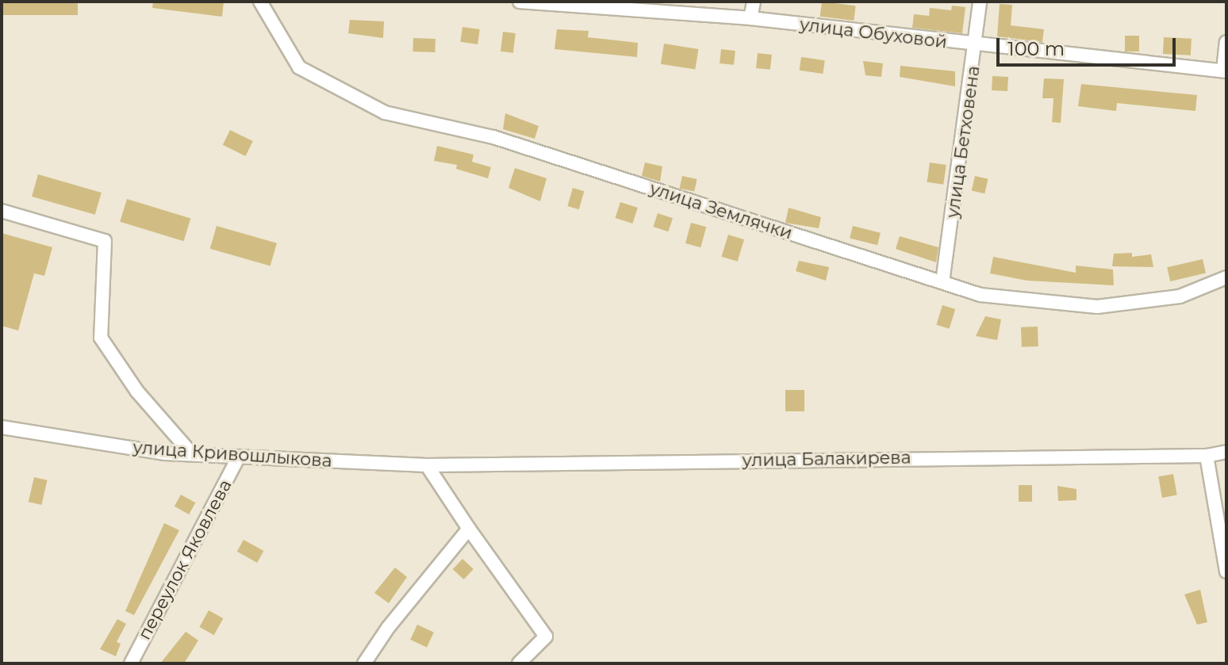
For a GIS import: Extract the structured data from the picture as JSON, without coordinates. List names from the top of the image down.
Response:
{
  "streets": {
    "street": [
      "улица Обуховой",
      "улица Бетховена",
      "улица Землячки",
      "улица Кривошлыкова",
      "улица Балакирева",
      "переулок Яковлева"
    ]
  },
  "crossings": [
    ["улица Обуховой", "улица Бетховена"],
    ["улица Бетховена", "улица Землячки"],
    ["улица Кривошлыкова", "улица Балакирева"],
    ["улица Кривошлыкова", "переулок Яковлева"]
  ],
  "scale_bar": "100 m"
}
